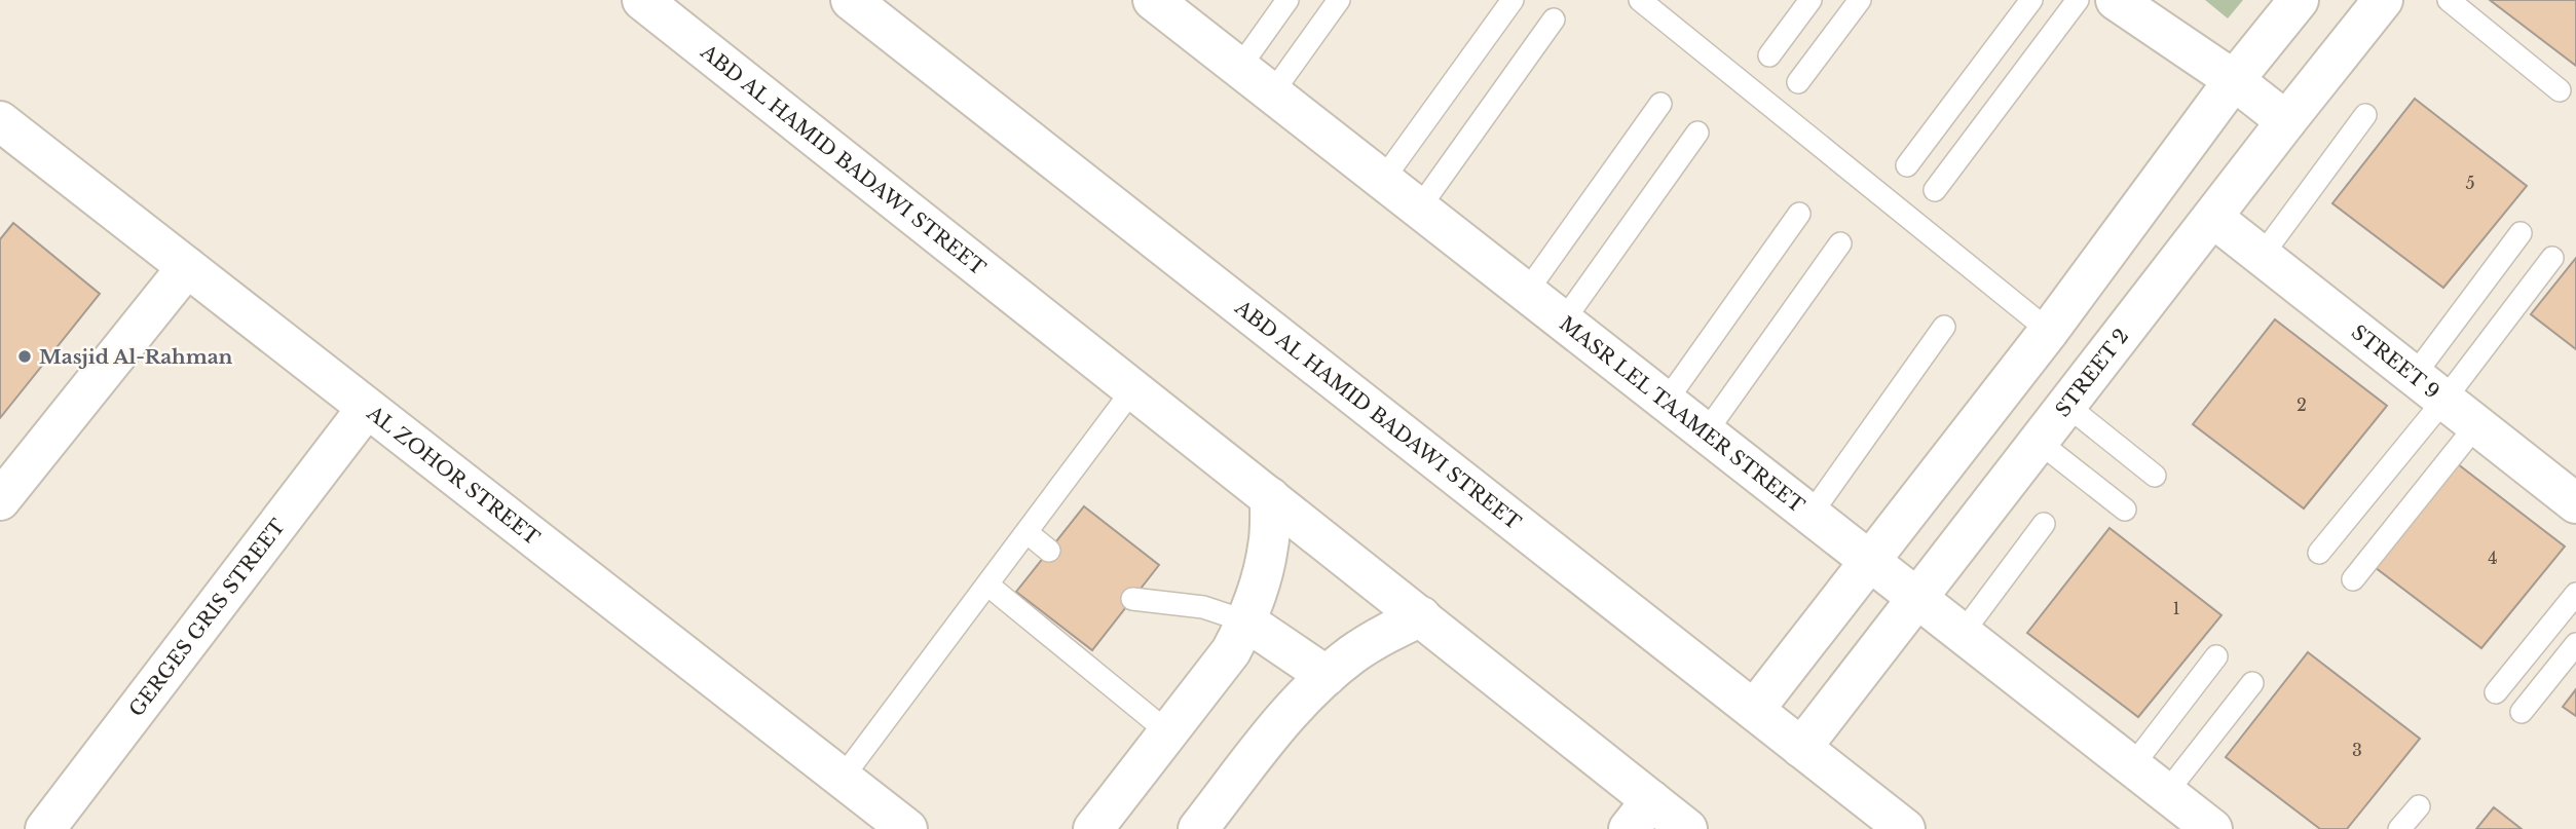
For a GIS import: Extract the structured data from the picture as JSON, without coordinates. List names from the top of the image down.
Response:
{
  "streets": {
    "street": [
      "ABD AL HAMID BADAWI STREET",
      "STREET 9",
      "STREET 2",
      "MASR LEL TAAMER STREET",
      "AL ZOHOR STREET",
      "GERGES GRIS STREET"
    ]
  },
  "crossings": [
    ["ABD AL HAMID BADAWI STREET", "STREET 2"],
    ["STREET 9", "STREET 2"],
    ["STREET 2", "MASR LEL TAAMER STREET"],
    ["AL ZOHOR STREET", "GERGES GRIS STREET"]
  ],
  "places": ["Masjid Al-Rahman"],
  "house_numbers": [
    "5",
    "2",
    "4",
    "1",
    "3"
  ]
}
